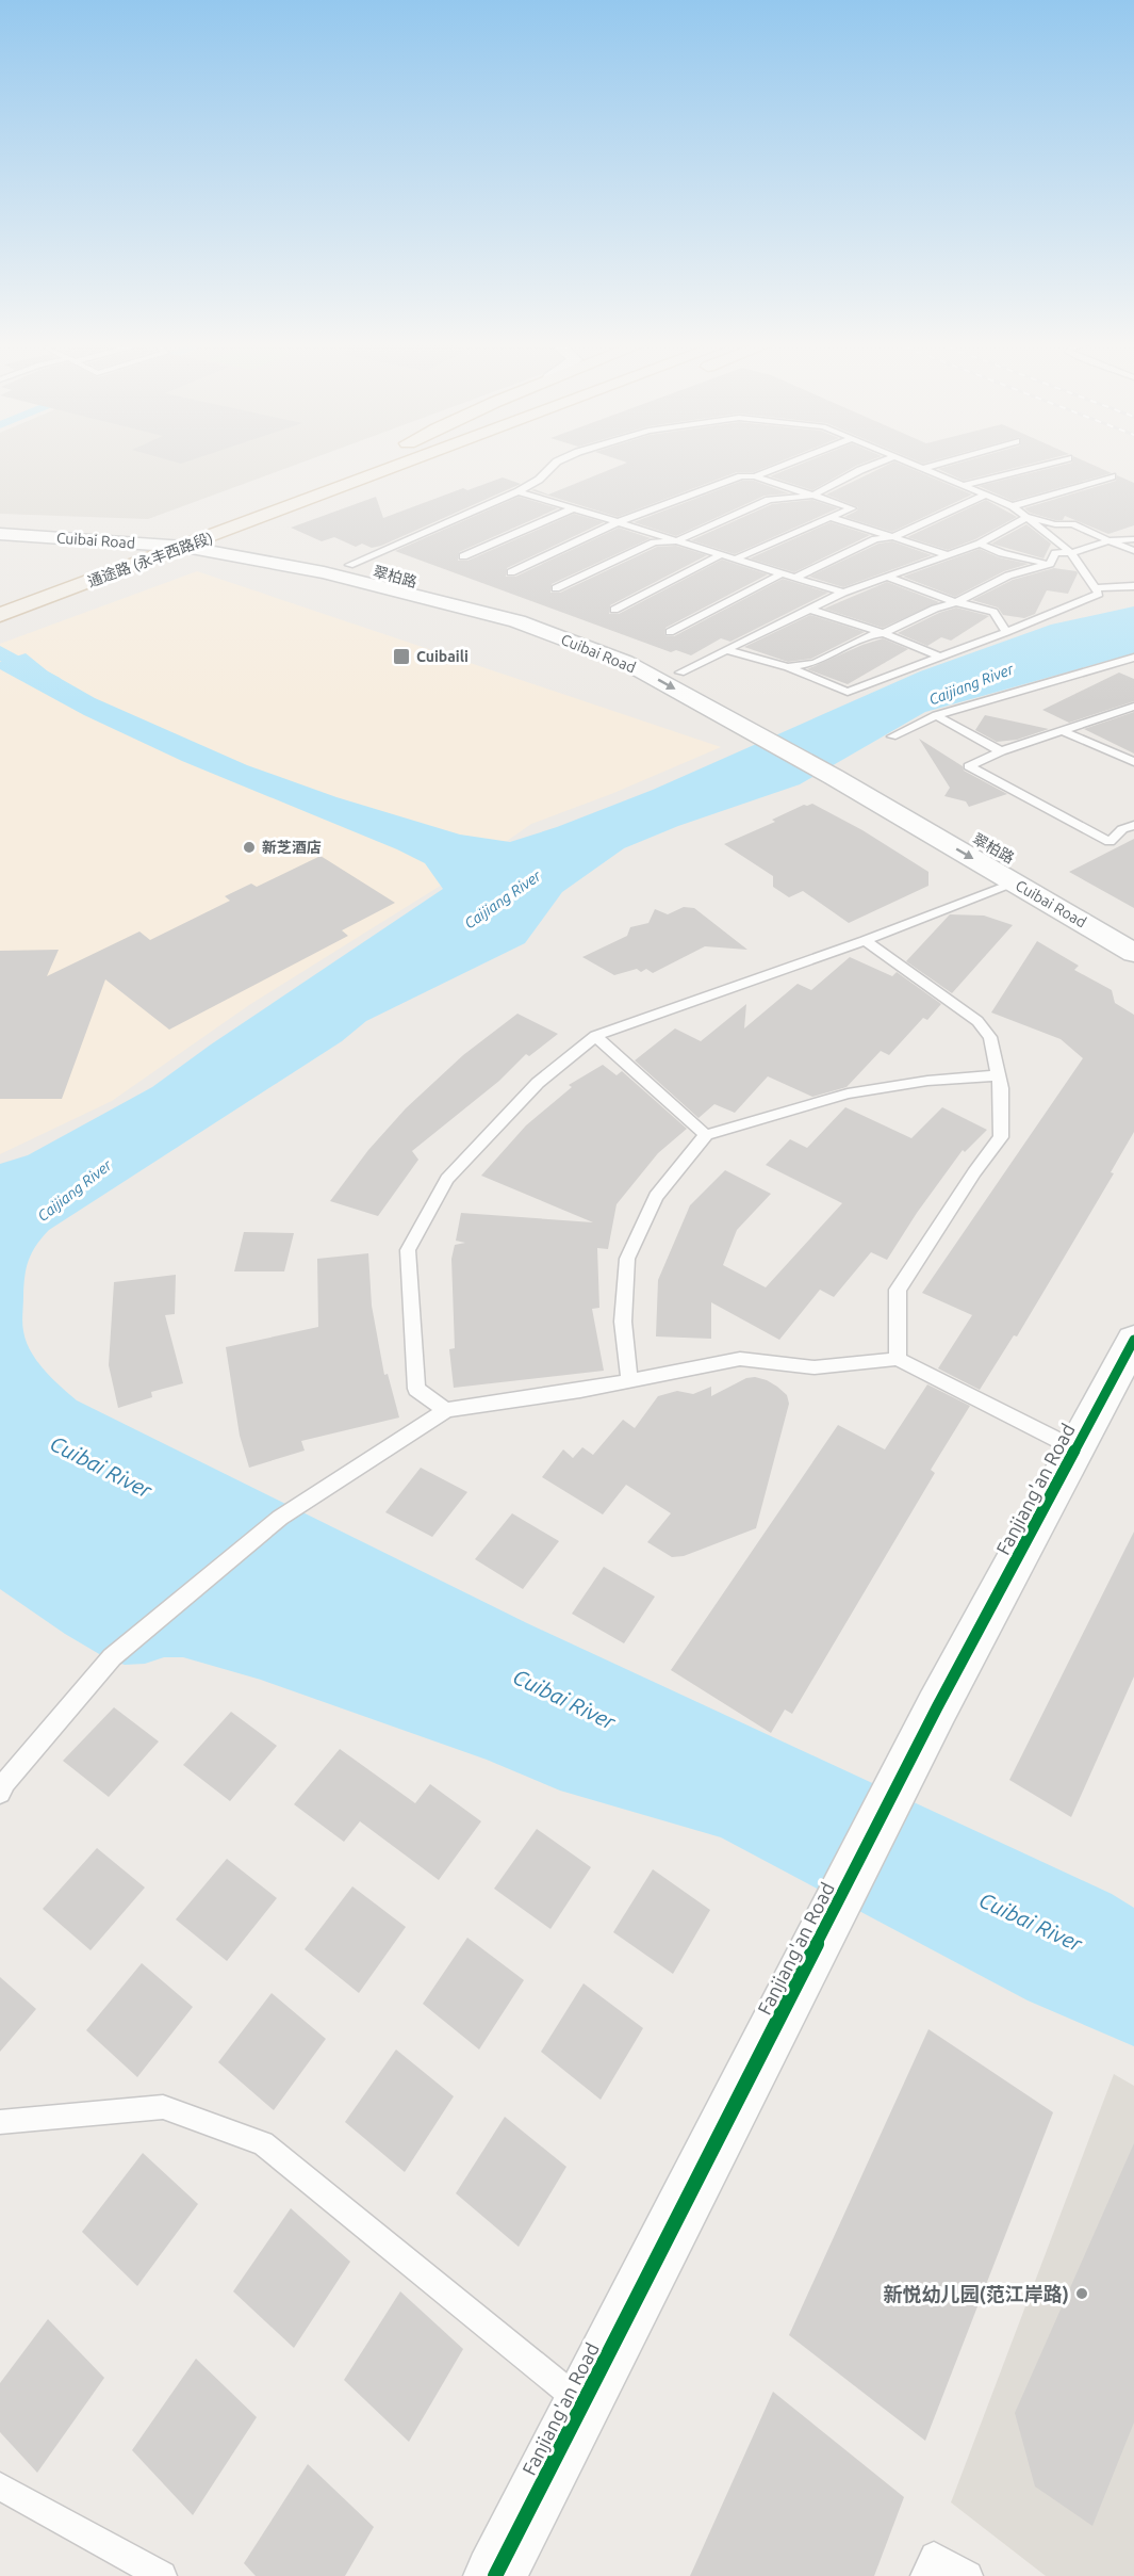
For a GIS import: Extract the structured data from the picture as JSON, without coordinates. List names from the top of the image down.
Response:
{
  "streets": {
    "main road": [
      "Cuibai Road",
      "通途路 (永丰西路段)",
      "翠柏路",
      "Fanjiang'an Road"
    ]
  },
  "crossings": [
    ["Cuibai Road", "通途路 (永丰西路段)"],
    ["Cuibai Road", "翠柏路"],
    ["通途路 (永丰西路段)", "翠柏路"]
  ],
  "one_way": ["Cuibai Road"],
  "water": ["Caijiang River", "Cuibai River"],
  "places": {
    "transit": ["Cuibaili"],
    "other": ["新芝酒店", "新悦幼儿园(范江岸路)"]
  }
}
